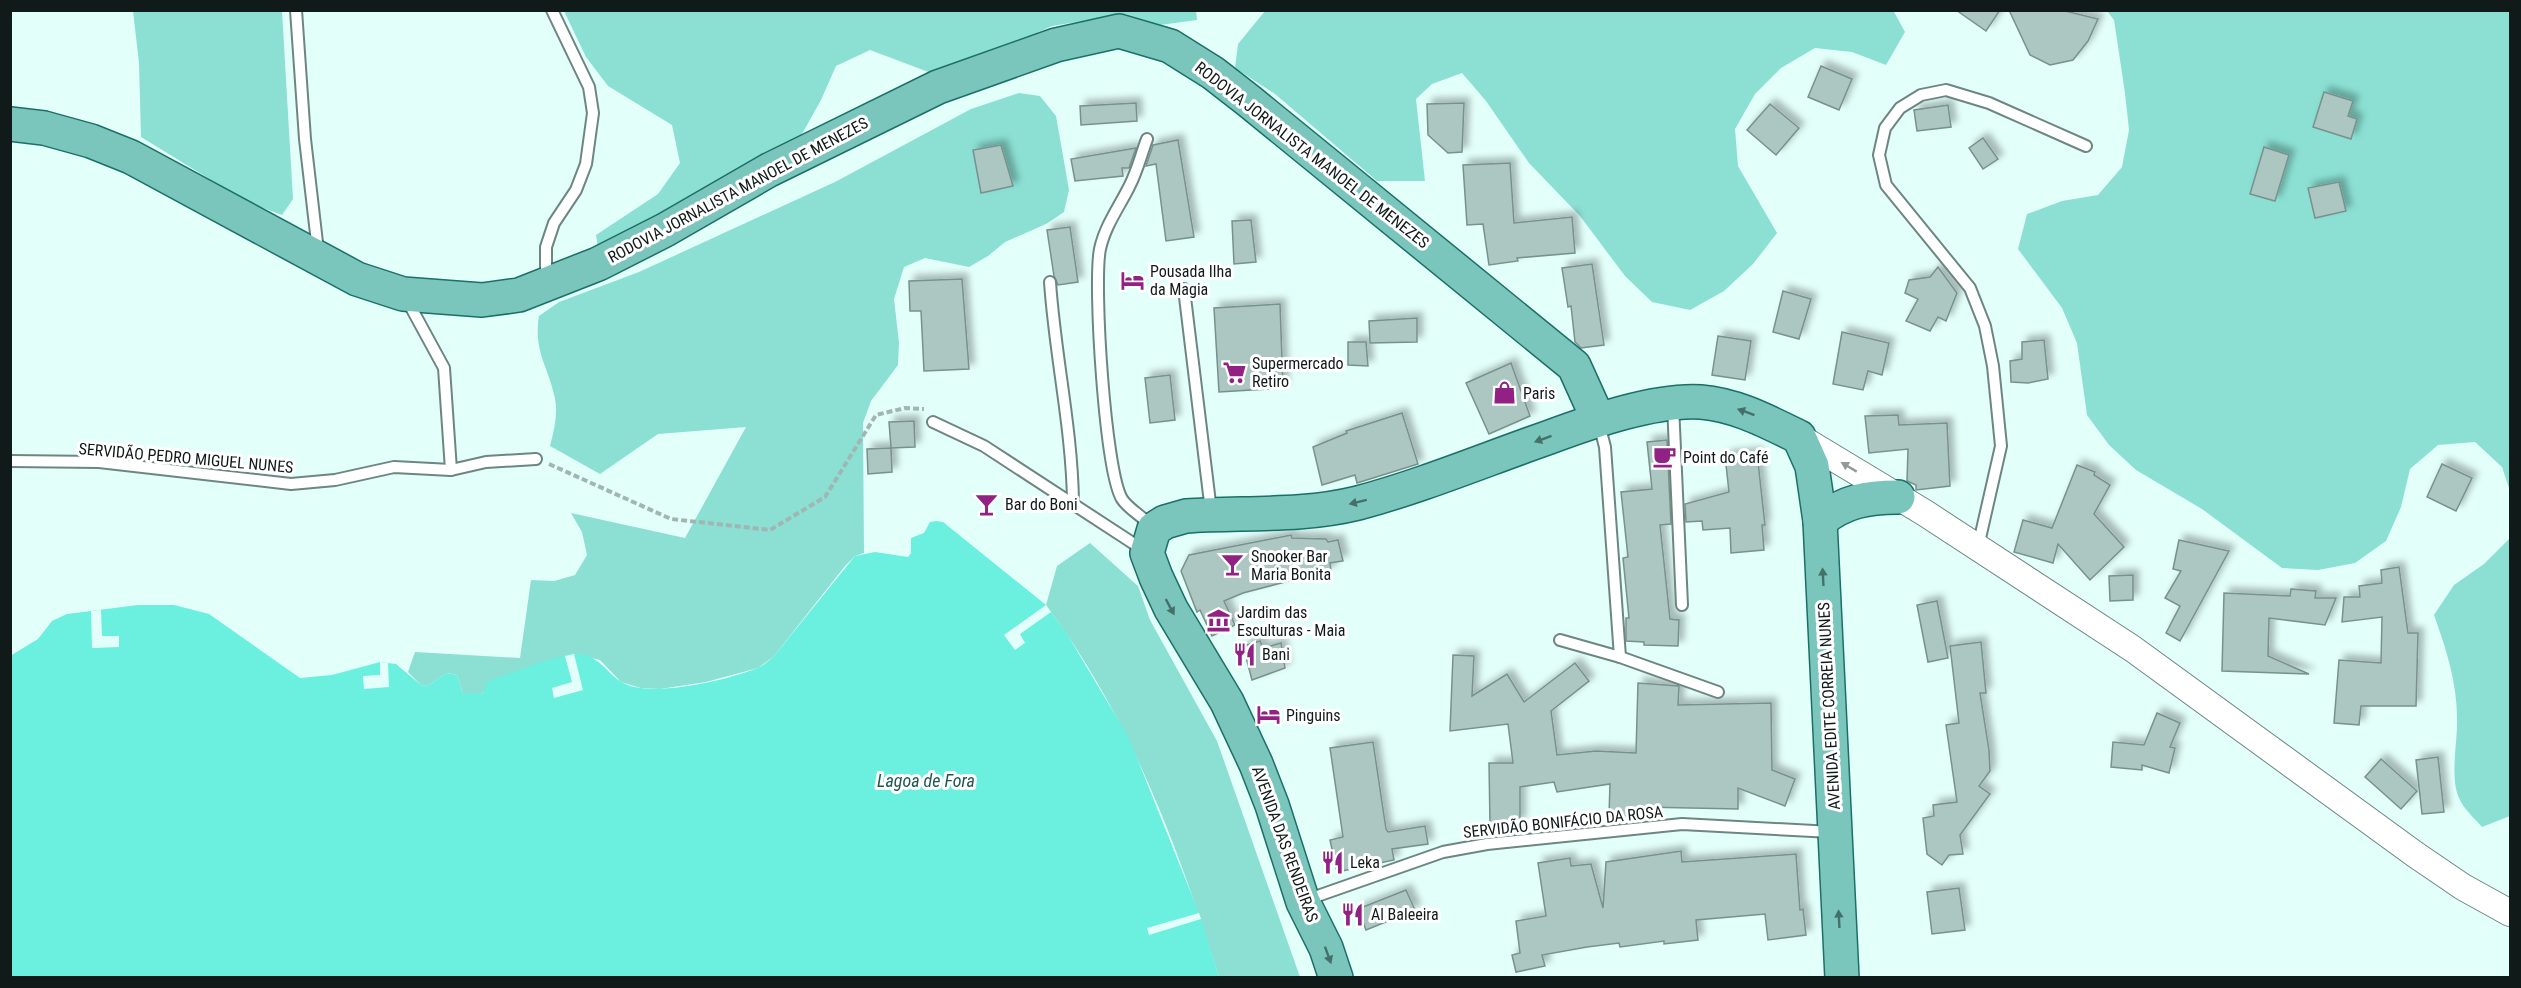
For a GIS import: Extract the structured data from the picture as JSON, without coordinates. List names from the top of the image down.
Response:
{
  "streets": {
    "main road": ["RODOVIA JORNALISTA MANOEL DE MENEZES", "AVENIDA EDITE CORREIA NUNES", "AVENIDA DAS RENDEIRAS"],
    "lane": ["SERVIDÃO PEDRO MIGUEL NUNES", "SERVIDÃO BONIFÁCIO DA ROSA"]
  },
  "crossings": [
    ["AVENIDA EDITE CORREIA NUNES", "SERVIDÃO BONIFÁCIO DA ROSA"],
    ["SERVIDÃO BONIFÁCIO DA ROSA", "AVENIDA DAS RENDEIRAS"]
  ],
  "one_way": ["AVENIDA EDITE CORREIA NUNES", "AVENIDA DAS RENDEIRAS"],
  "water": ["Lagoa de Fora"],
  "places": {
    "hotel": ["Pousada Ilha da Magia", "Pinguins"],
    "supermarket": ["Supermercado Retiro"],
    "shop": ["Paris"],
    "cafe": ["Point do Café"],
    "bar": ["Bar do Boni", "Snooker Bar Maria Bonita"],
    "museum": ["Jardim das Esculturas - Maia"],
    "restaurant": ["Bani", "Leka", "Al Baleeira"]
  }
}
